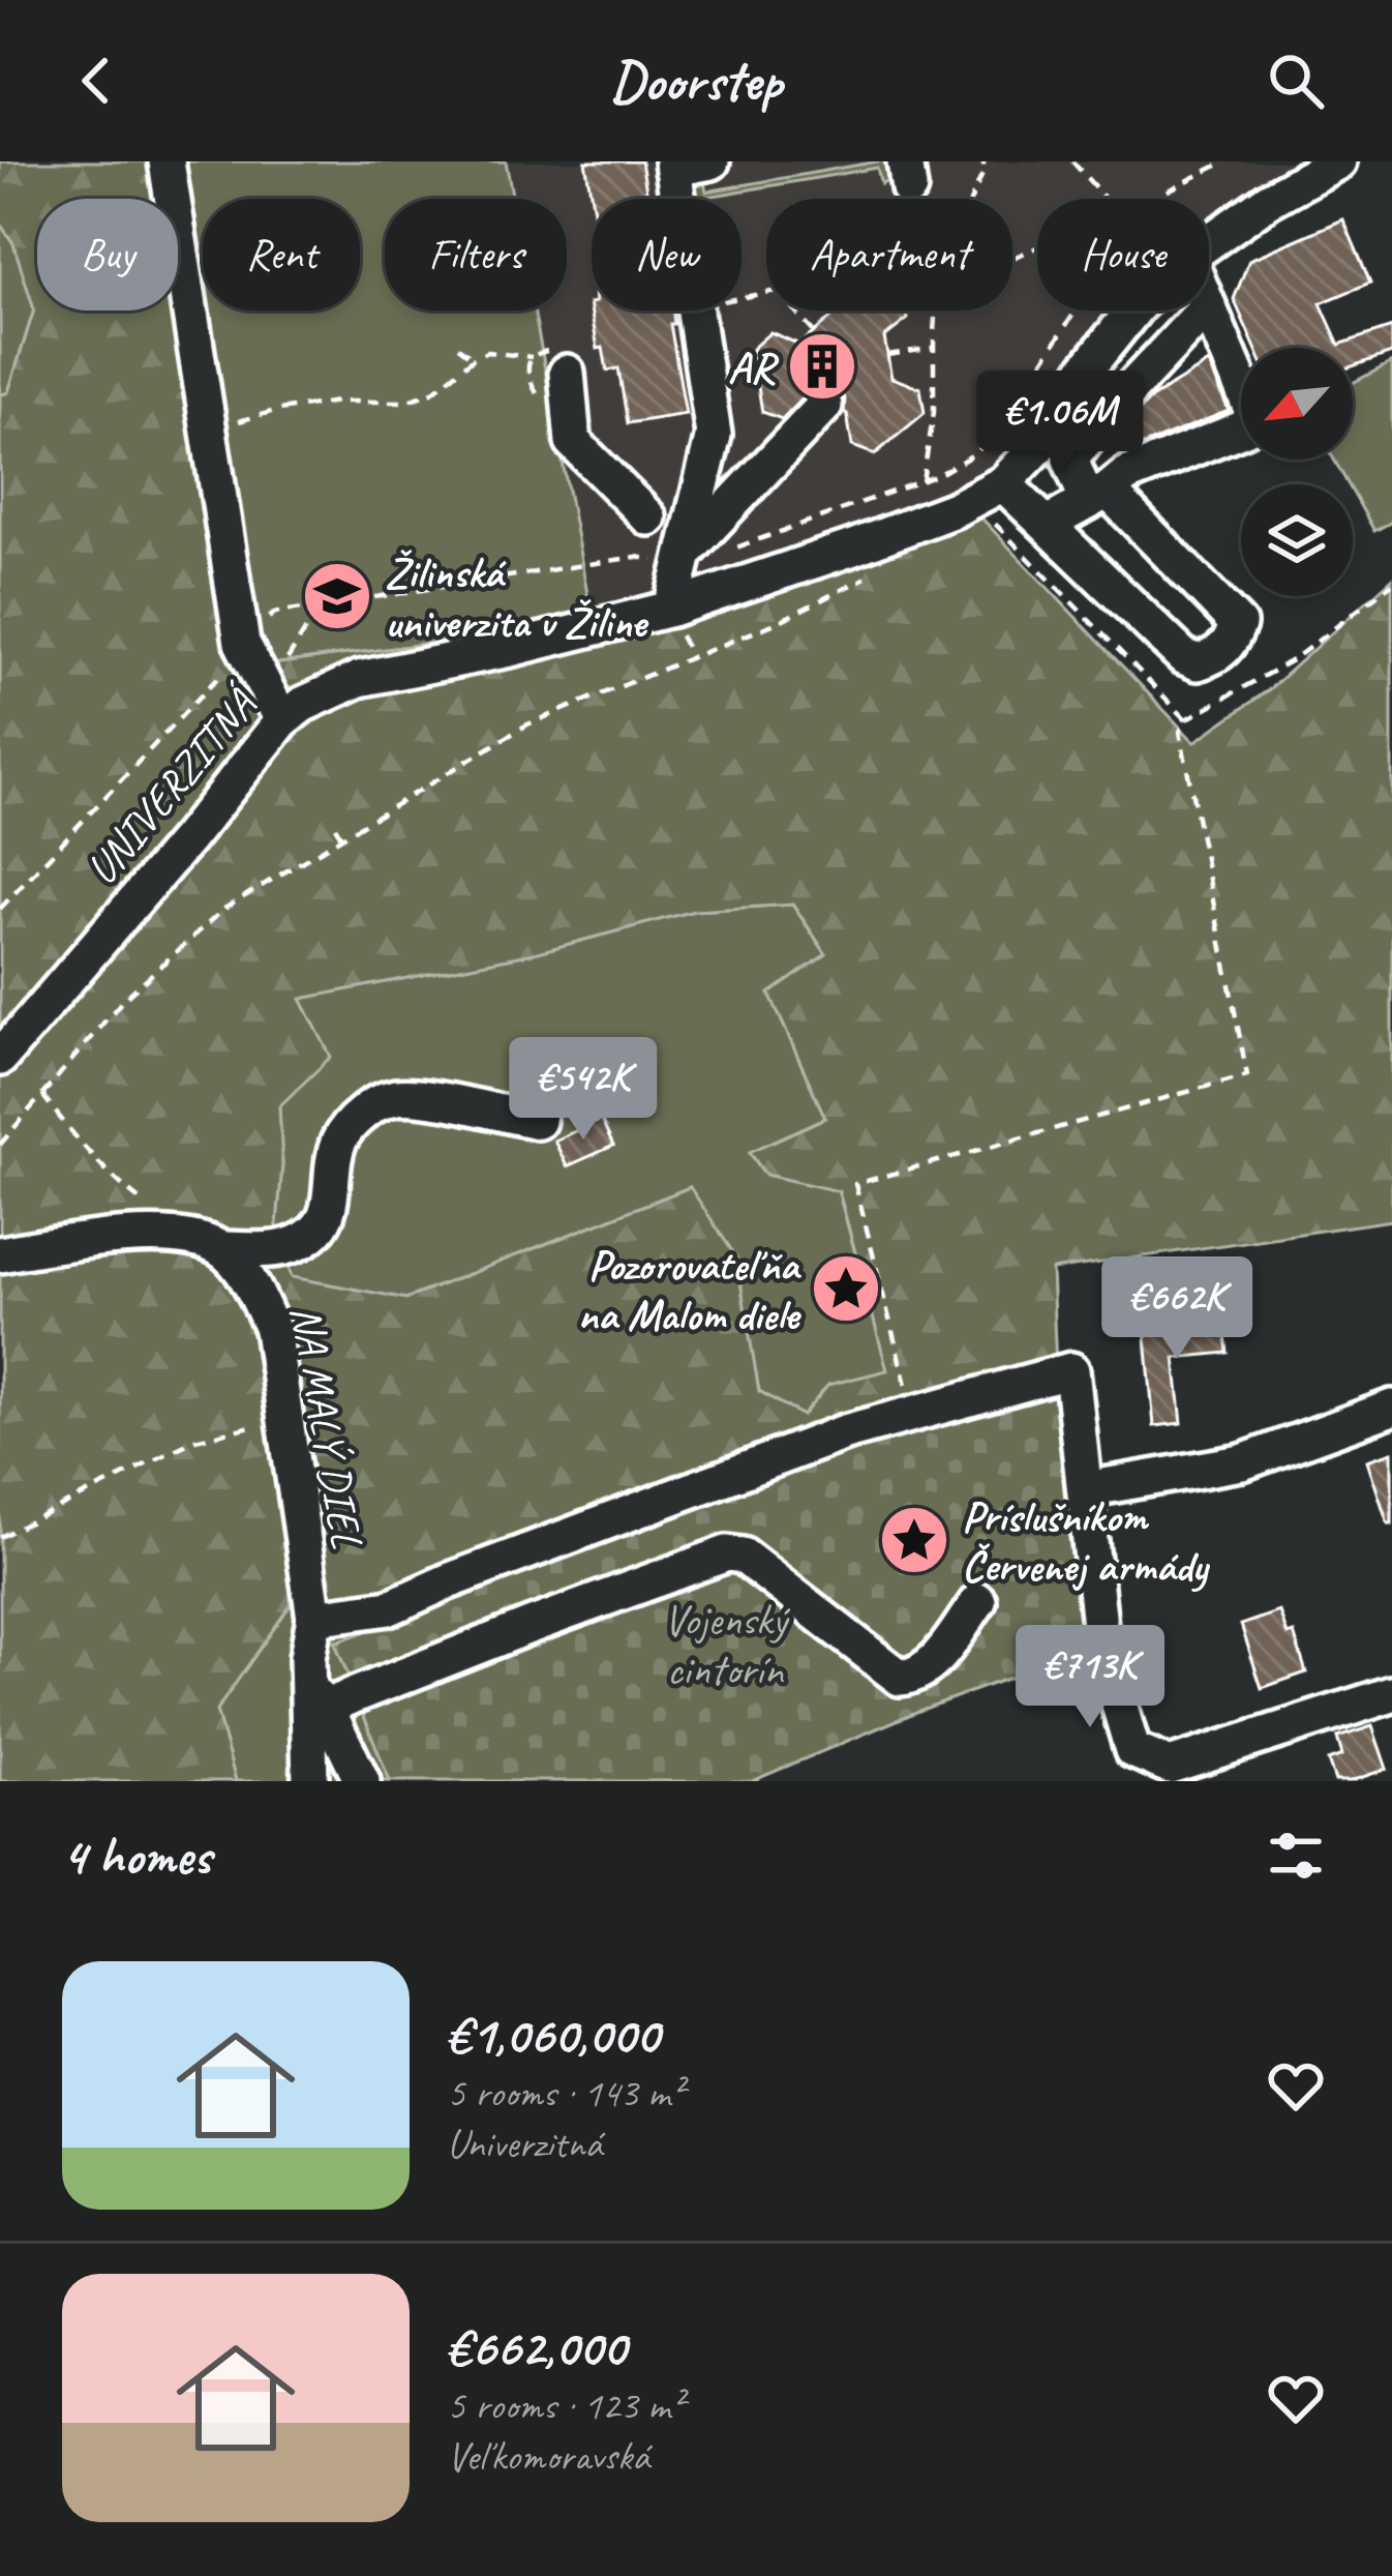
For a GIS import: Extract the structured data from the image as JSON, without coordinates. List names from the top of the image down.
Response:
{
  "streets": {
    "street": ["UNIVERZITNÁ", "NA MALÝ DIEL"]
  },
  "parks": ["Vojenský cintorín"],
  "places": {
    "building": ["AR"],
    "school or university": ["Žilinská univerzita v Žiline"],
    "place": ["Pozorovateľňa na Malom diele", "Príslušníkom Červenej armády"]
  },
  "north": "bottom left",
  "page": {
    "header": "Doorstep",
    "chip": [
      "Buy",
      "Rent",
      "Filters",
      "New",
      "Apartment",
      "House"
    ],
    "price": [
      "€1.06M",
      "€542K",
      "€662K",
      "€713K"
    ],
    "heading": "4 homes",
    "list": [
      {
        "name": "€1,060,000",
        "note": "5 rooms · 143 m² · Univerzitná"
      },
      {
        "name": "€662,000",
        "note": "5 rooms · 123 m² · Veľkomoravská"
      }
    ]
  }
}
